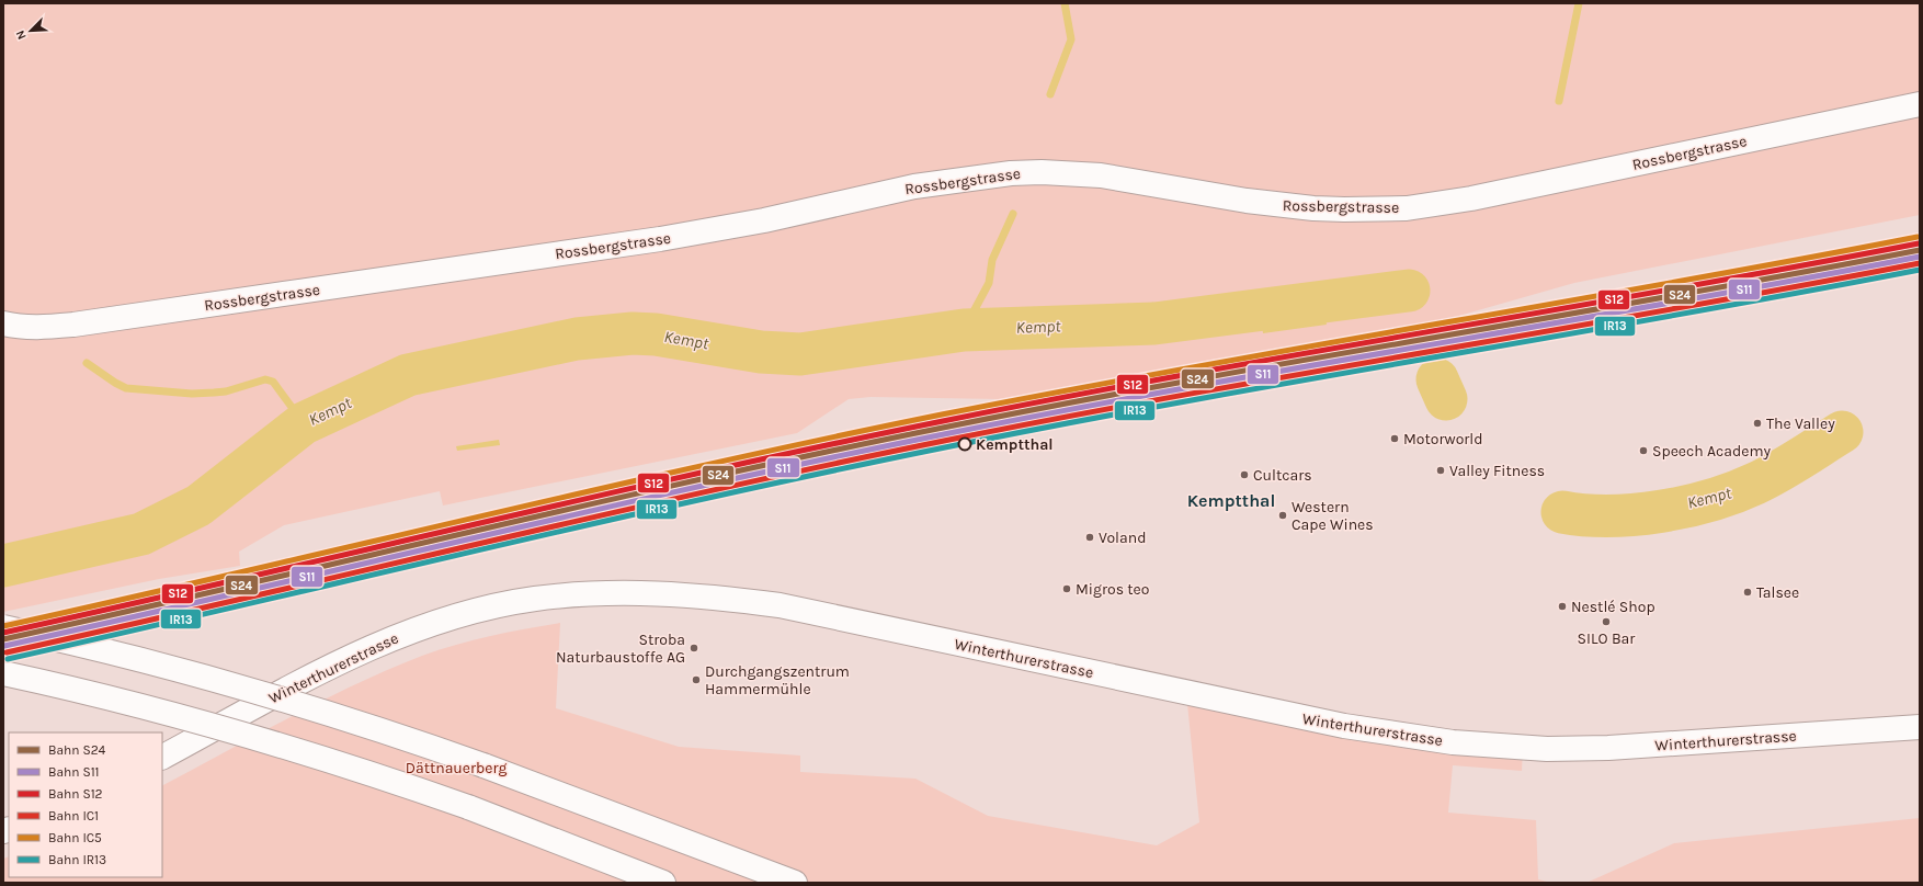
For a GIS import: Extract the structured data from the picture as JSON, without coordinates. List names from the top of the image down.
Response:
{
  "streets": {
    "main road": ["Rossbergstrasse", "Winterthurerstrasse"]
  },
  "districts": ["Kemptthal"],
  "water": ["Kempt"],
  "parks": ["Dättnauerberg"],
  "places": [
    "The Valley",
    "Motorworld",
    "Kemptthal",
    "Speech Academy",
    "Valley Fitness",
    "Cultcars",
    "Western Cape Wines",
    "Voland",
    "Migros teo",
    "Talsee",
    "Nestlé Shop",
    "SILO Bar",
    "Stroba Naturbaustoffe AG",
    "Durchgangszentrum Hammermühle"
  ],
  "lines": [
    "rail line IC5",
    "rail line S12",
    "rail line S24",
    "rail line S11",
    "rail line IC1",
    "rail line IR13"
  ],
  "legend": [
    "Bahn S24",
    "Bahn S11",
    "Bahn S12",
    "Bahn IC1",
    "Bahn IC5",
    "Bahn IR13"
  ],
  "north": "bottom left"
}
